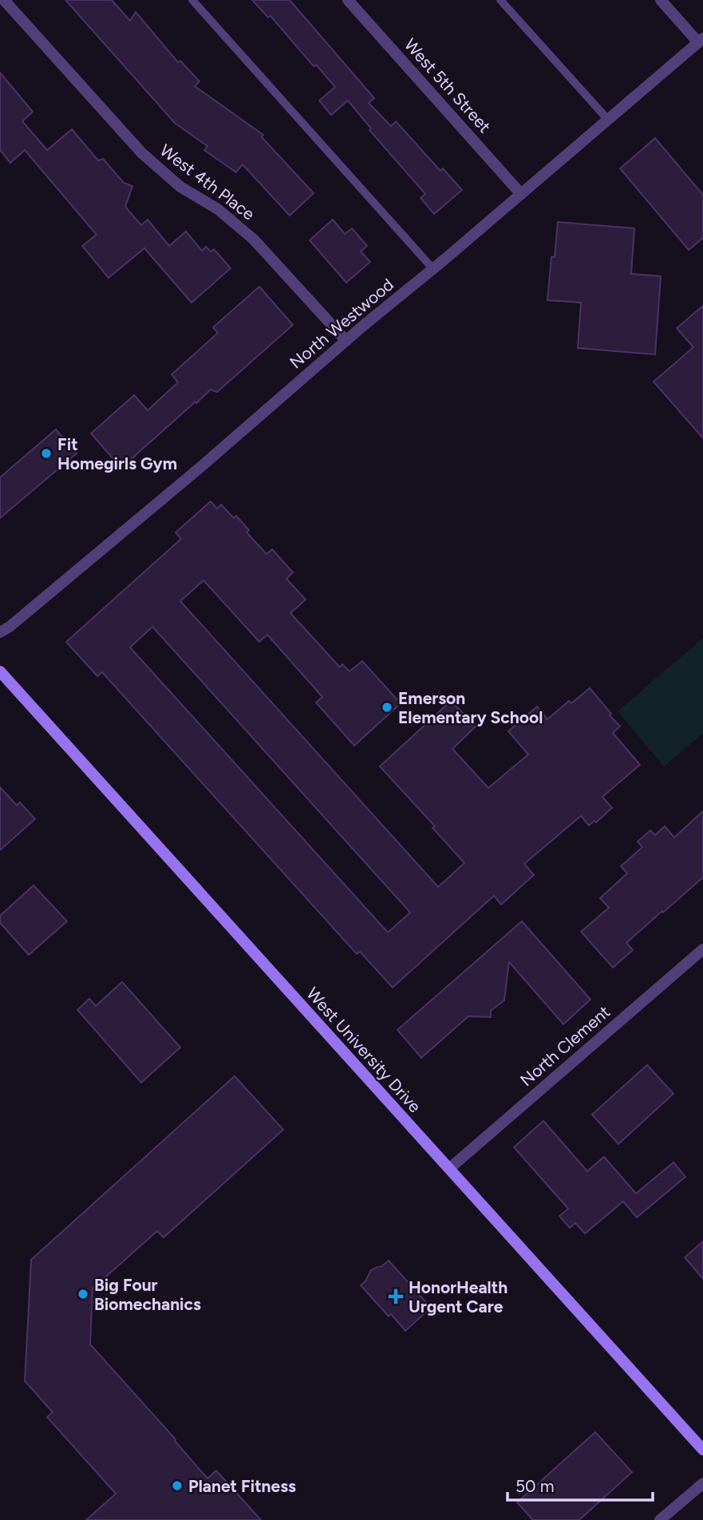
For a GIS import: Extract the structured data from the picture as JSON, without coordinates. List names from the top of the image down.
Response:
{
  "streets": {
    "main road": ["West University Drive"],
    "street": [
      "West 5th Street",
      "West 4th Place",
      "North Westwood",
      "North Clement"
    ]
  },
  "crossings": [
    ["West 5th Street", "North Westwood"],
    ["West 4th Place", "North Westwood"],
    ["North Clement", "West University Drive"]
  ],
  "places": {
    "other": [
      "Fit Homegirls Gym",
      "Emerson Elementary School",
      "Big Four Biomechanics",
      "Planet Fitness"
    ],
    "health": ["HonorHealth Urgent Care"]
  },
  "scale_bar": "50 m"
}
